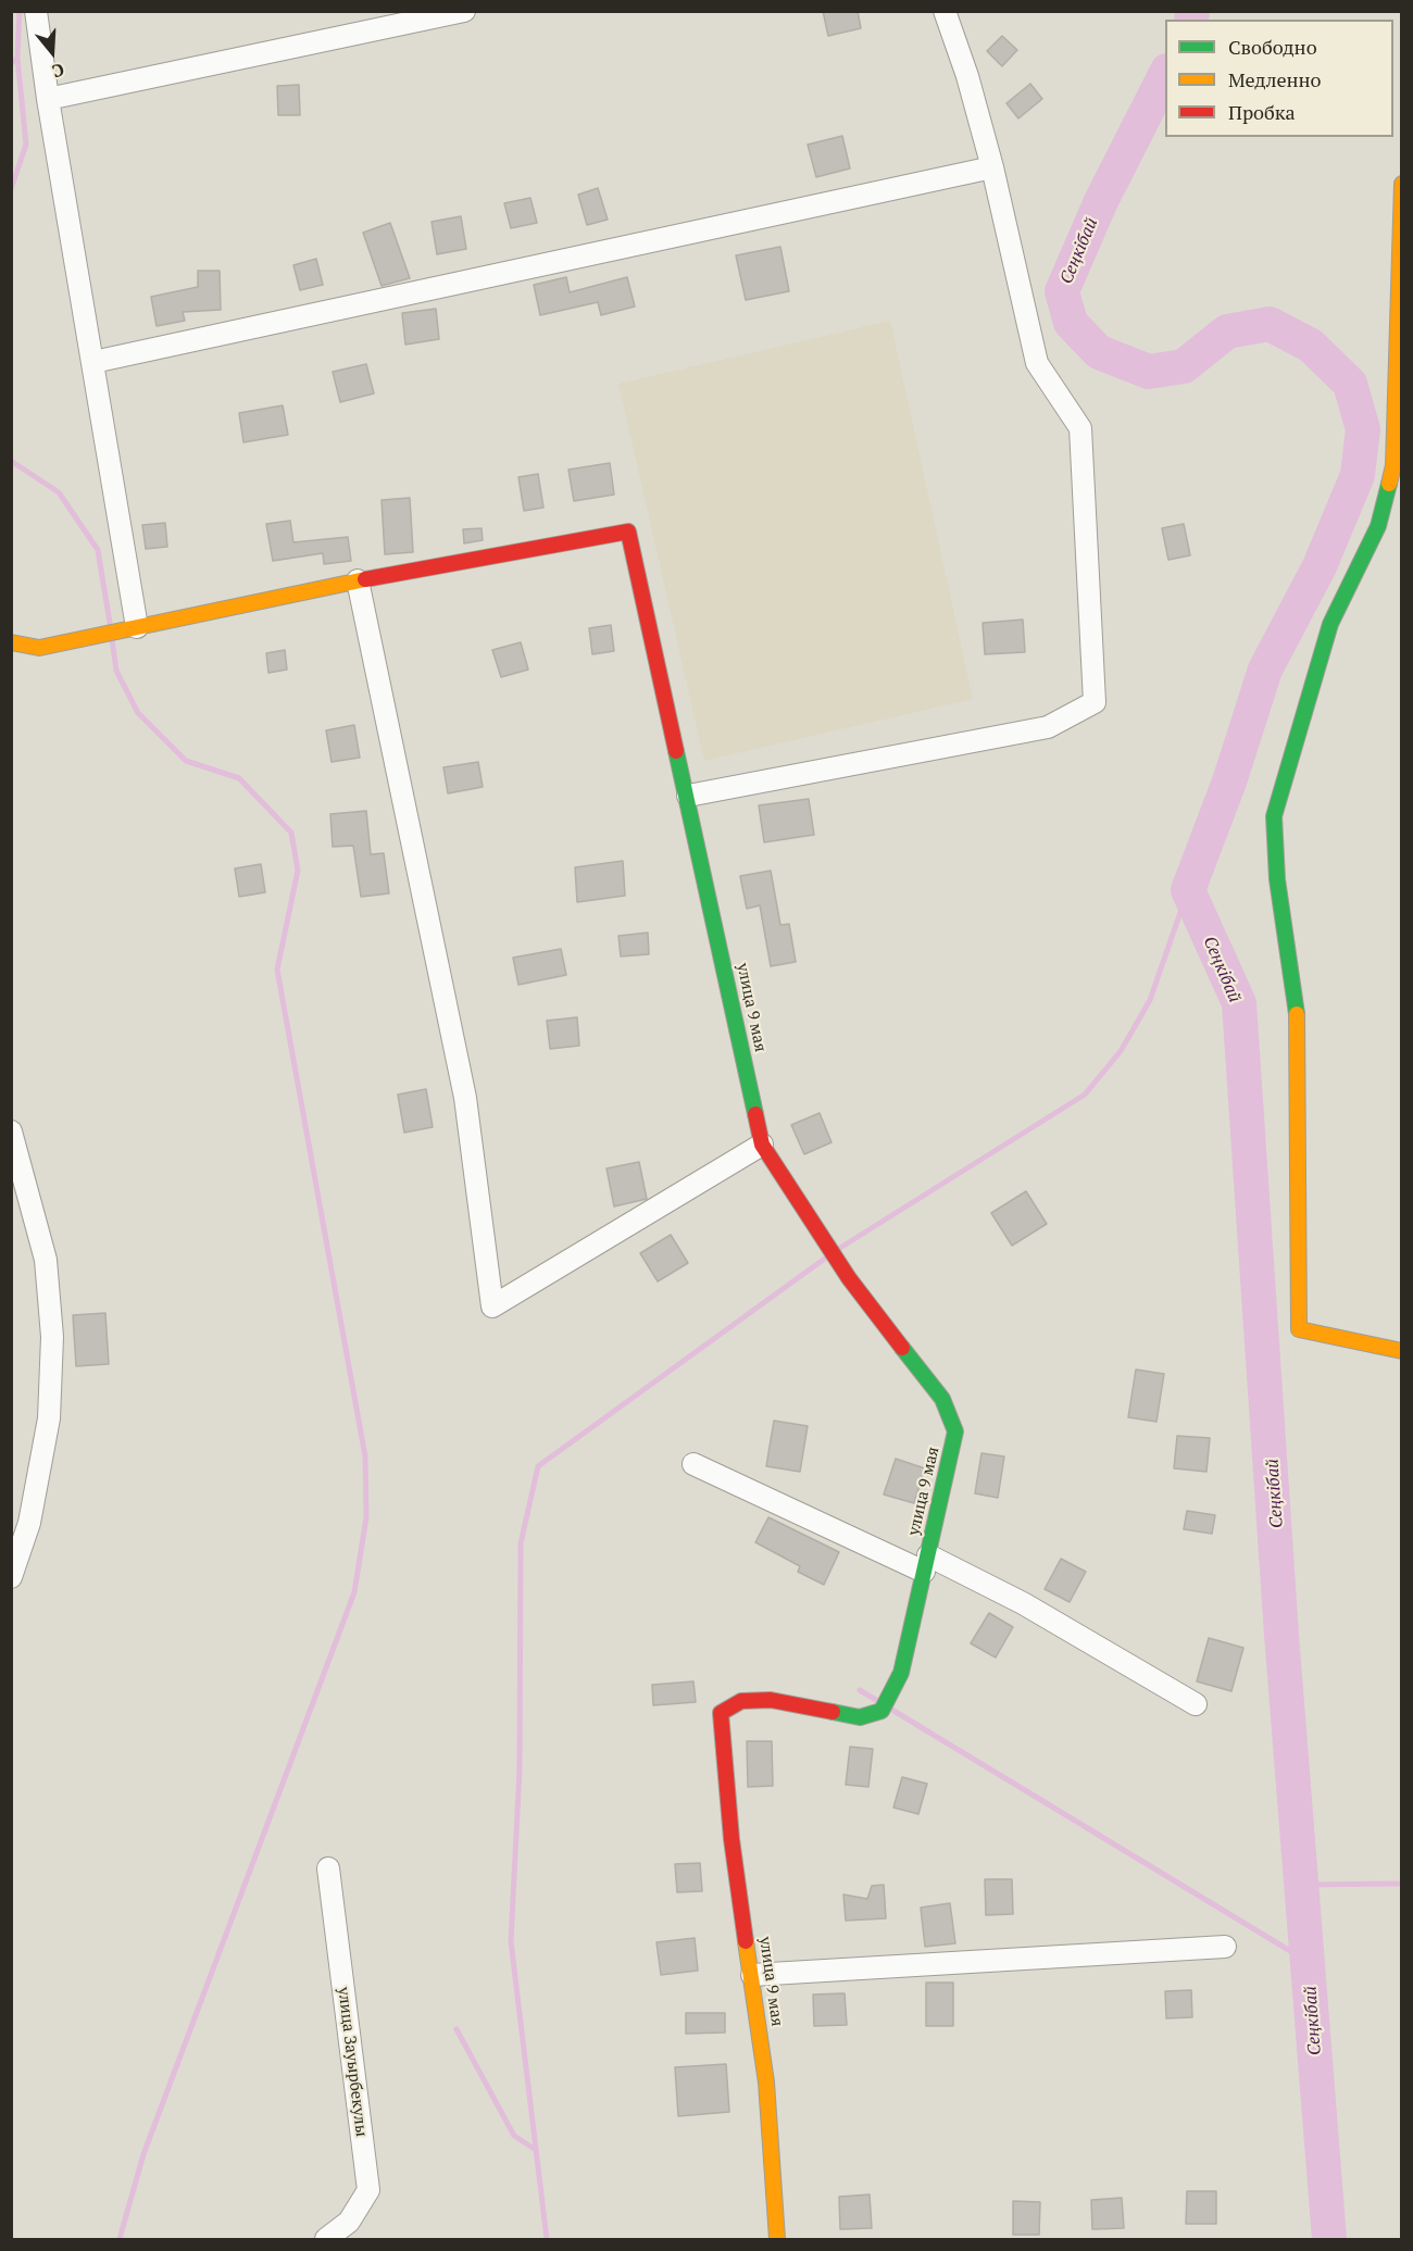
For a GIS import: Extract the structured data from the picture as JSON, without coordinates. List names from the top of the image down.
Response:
{
  "streets": {
    "street": ["улица 9 мая", "улица Зауырбекулы"]
  },
  "water": ["Сеңкібай"],
  "legend": ["Свободно", "Медленно", "Пробка"],
  "north": "bottom"
}
